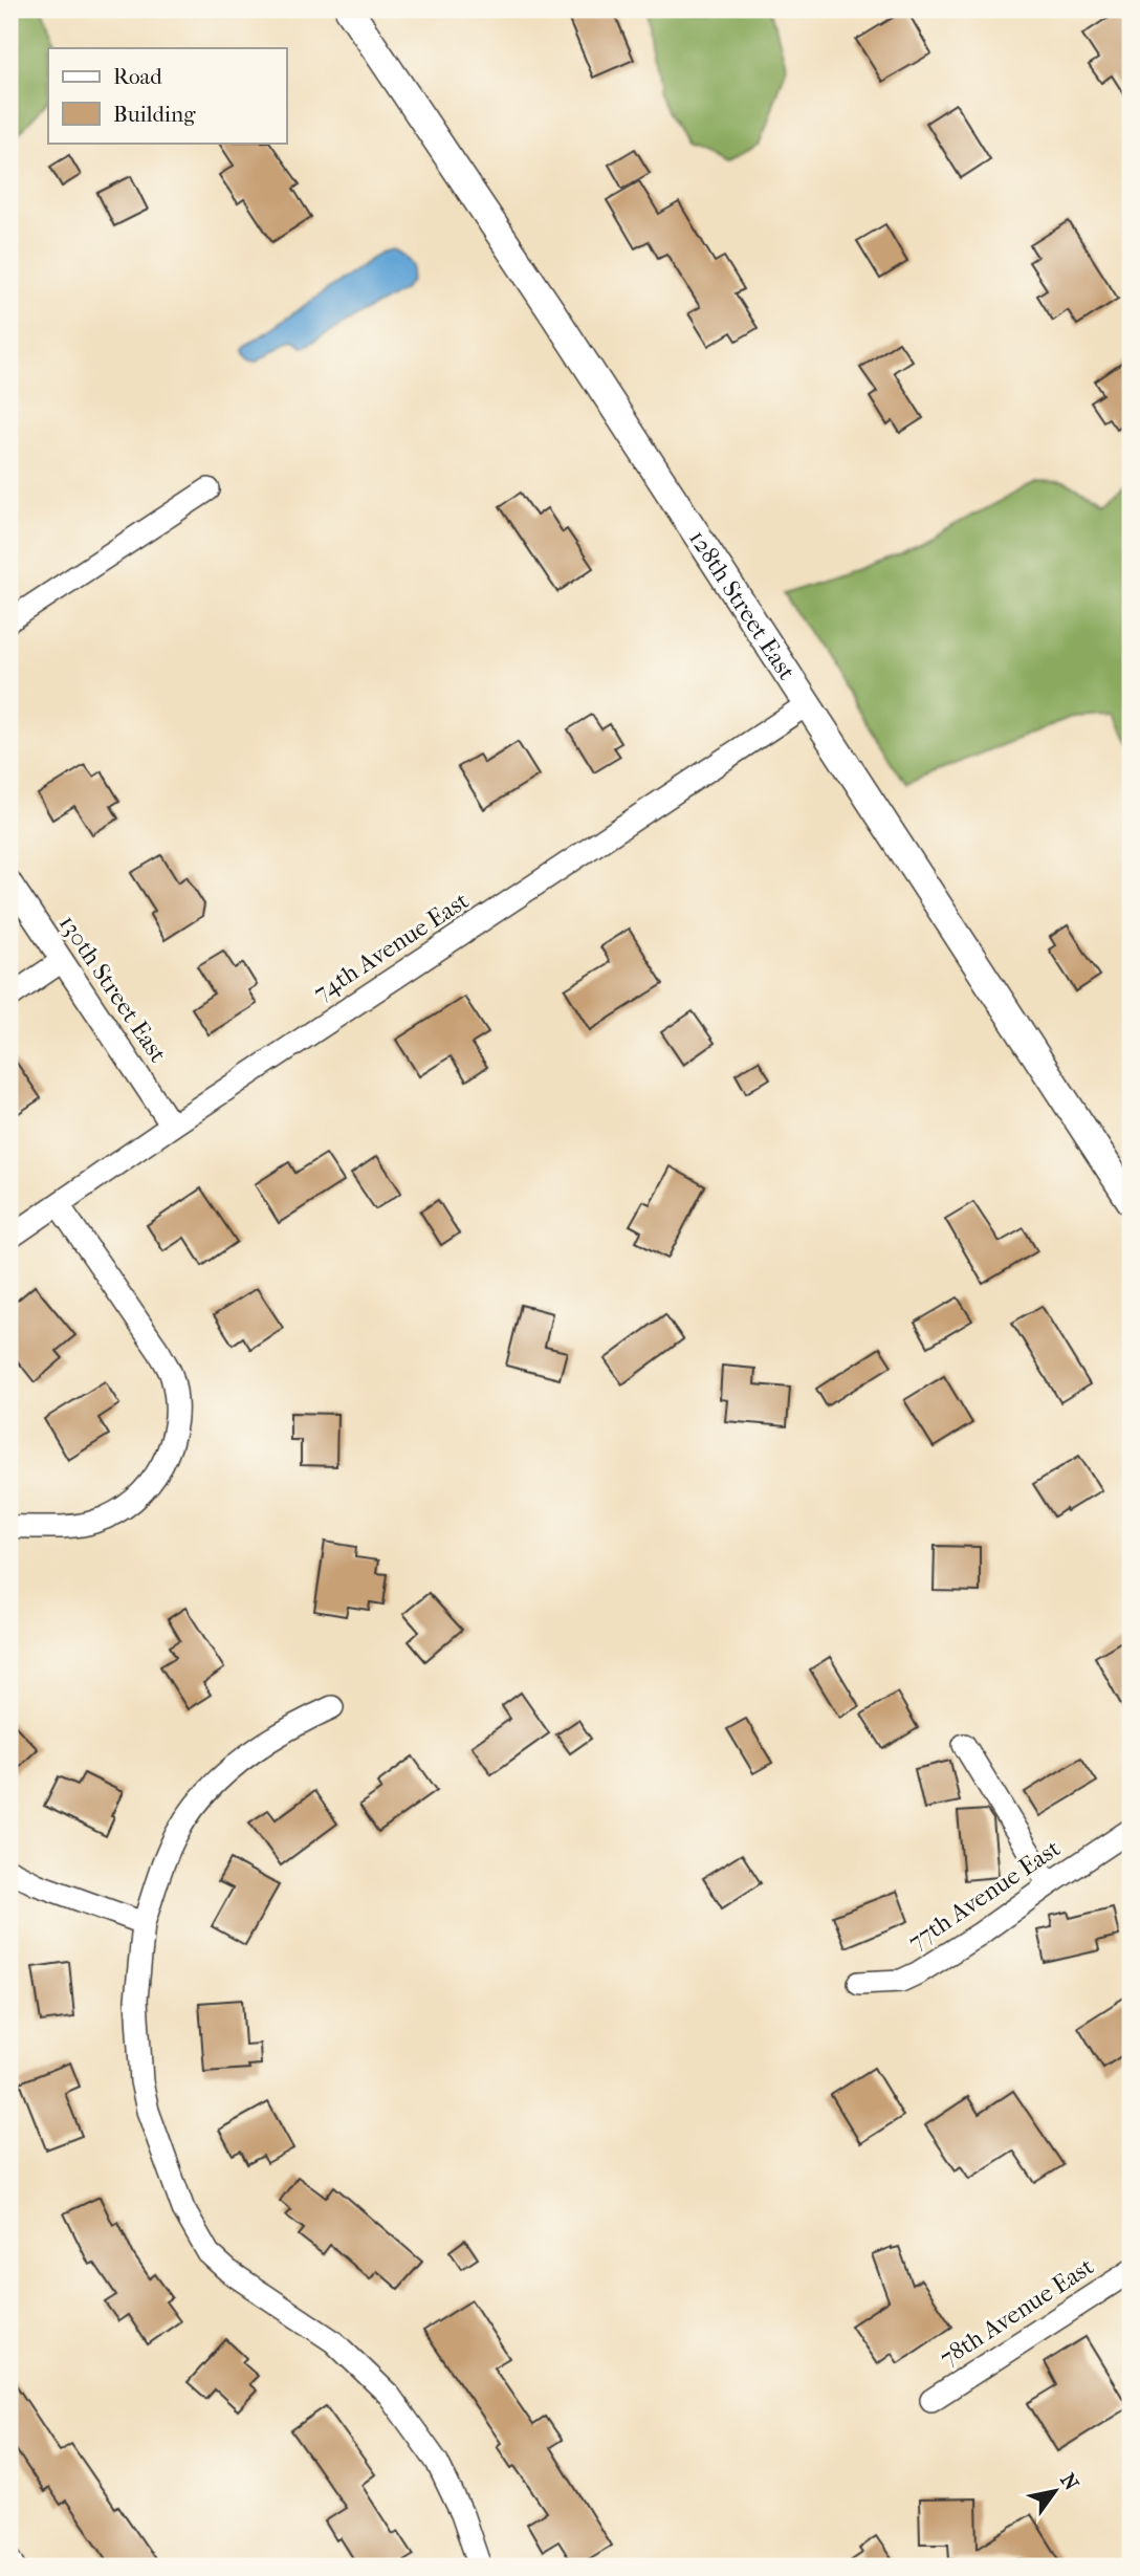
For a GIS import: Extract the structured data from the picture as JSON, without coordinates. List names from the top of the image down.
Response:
{
  "streets": {
    "street": [
      "128th Street East",
      "74th Avenue East",
      "130th Street East",
      "77th Avenue East",
      "78th Avenue East"
    ]
  },
  "crossings": [
    ["128th Street East", "74th Avenue East"],
    ["74th Avenue East", "130th Street East"]
  ],
  "legend": ["Road", "Building"],
  "north": "top right"
}
